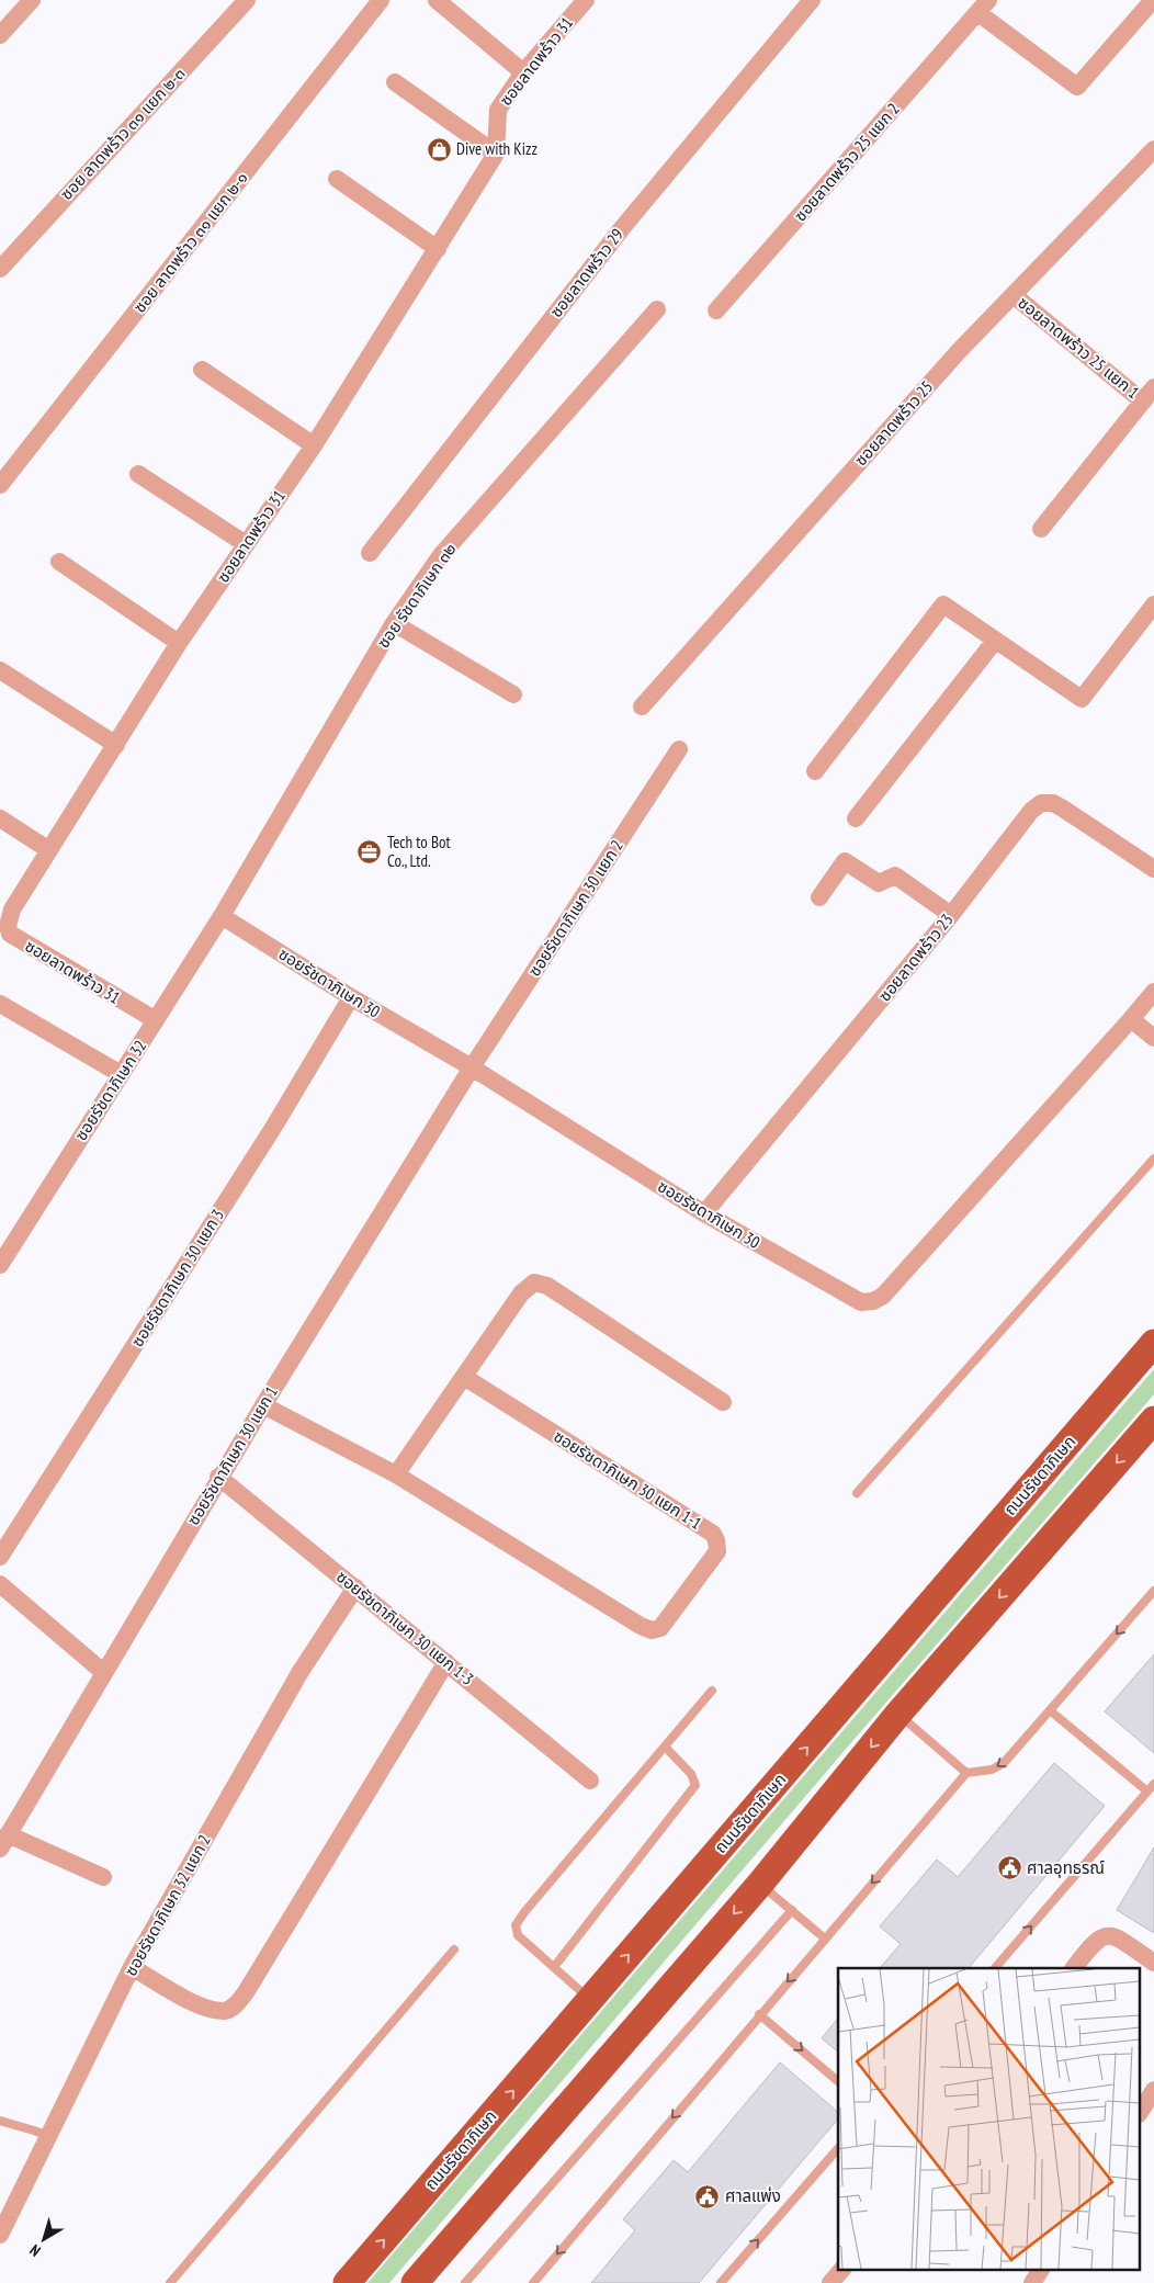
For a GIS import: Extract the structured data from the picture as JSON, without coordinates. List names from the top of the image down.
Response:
{
  "streets": {
    "main road": ["ถนนรัชดาภิเษก"],
    "street": [
      "ซอยลาดพร้าว 31",
      "ซอย ลาดพร้าว ๓๑ แยก ๒-๓",
      "ซอยลาดพร้าว 25 แยก 2",
      "ซอย ลาดพร้าว ๓๑ แยก ๒-๑",
      "ซอยลาดพร้าว 29",
      "ซอยลาดพร้าว 25 แยก 1",
      "ซอยลาดพร้าว 25",
      "ซอย รัชดาภิเษก ๓๒",
      "ซอยรัชดาภิเษก 30 แยก 2",
      "ซอยลาดพร้าว 23",
      "ซอยรัชดาภิเษก 30",
      "ซอยรัชดาภิเษก 32",
      "ซอยรัชดาภิเษก 30 แยก 3",
      "ซอยรัชดาภิเษก 30 แยก 1",
      "ซอยรัชดาภิเษก 30 แยก 1-1",
      "ซอยรัชดาภิเษก 30 แยก 1-3",
      "ซอยรัชดาภิเษก 32 แยก 2"
    ]
  },
  "crossings": [
    ["ซอยลาดพร้าว 31", "ซอยรัชดาภิเษก 32"],
    ["ซอยลาดพร้าว 25 แยก 1", "ซอยลาดพร้าว 25"],
    ["ซอย รัชดาภิเษก ๓๒", "ซอยรัชดาภิเษก 30"],
    ["ซอย รัชดาภิเษก ๓๒", "ซอยรัชดาภิเษก 32"],
    ["ซอยรัชดาภิเษก 30 แยก 2", "ซอยรัชดาภิเษก 30"],
    ["ซอยรัชดาภิเษก 30 แยก 2", "ซอยรัชดาภิเษก 30 แยก 1"],
    ["ซอยลาดพร้าว 23", "ซอยรัชดาภิเษก 30"],
    ["ซอยรัชดาภิเษก 30", "ซอยรัชดาภิเษก 32"],
    ["ซอยรัชดาภิเษก 30", "ซอยรัชดาภิเษก 30 แยก 3"],
    ["ซอยรัชดาภิเษก 30", "ซอยรัชดาภิเษก 30 แยก 1"],
    ["ซอยรัชดาภิเษก 30 แยก 1", "ซอยรัชดาภิเษก 30 แยก 1-1"],
    ["ซอยรัชดาภิเษก 30 แยก 1", "ซอยรัชดาภิเษก 30 แยก 1-3"],
    ["ซอยรัชดาภิเษก 30 แยก 1-3", "ซอยรัชดาภิเษก 32 แยก 2"]
  ],
  "places": {
    "shop": ["Dive with Kizz"],
    "office": ["Tech to Bot Co., Ltd."],
    "public building": ["ศาลอุทธรณ์", "ศาลแพ่ง"]
  },
  "north": "bottom left"
}
